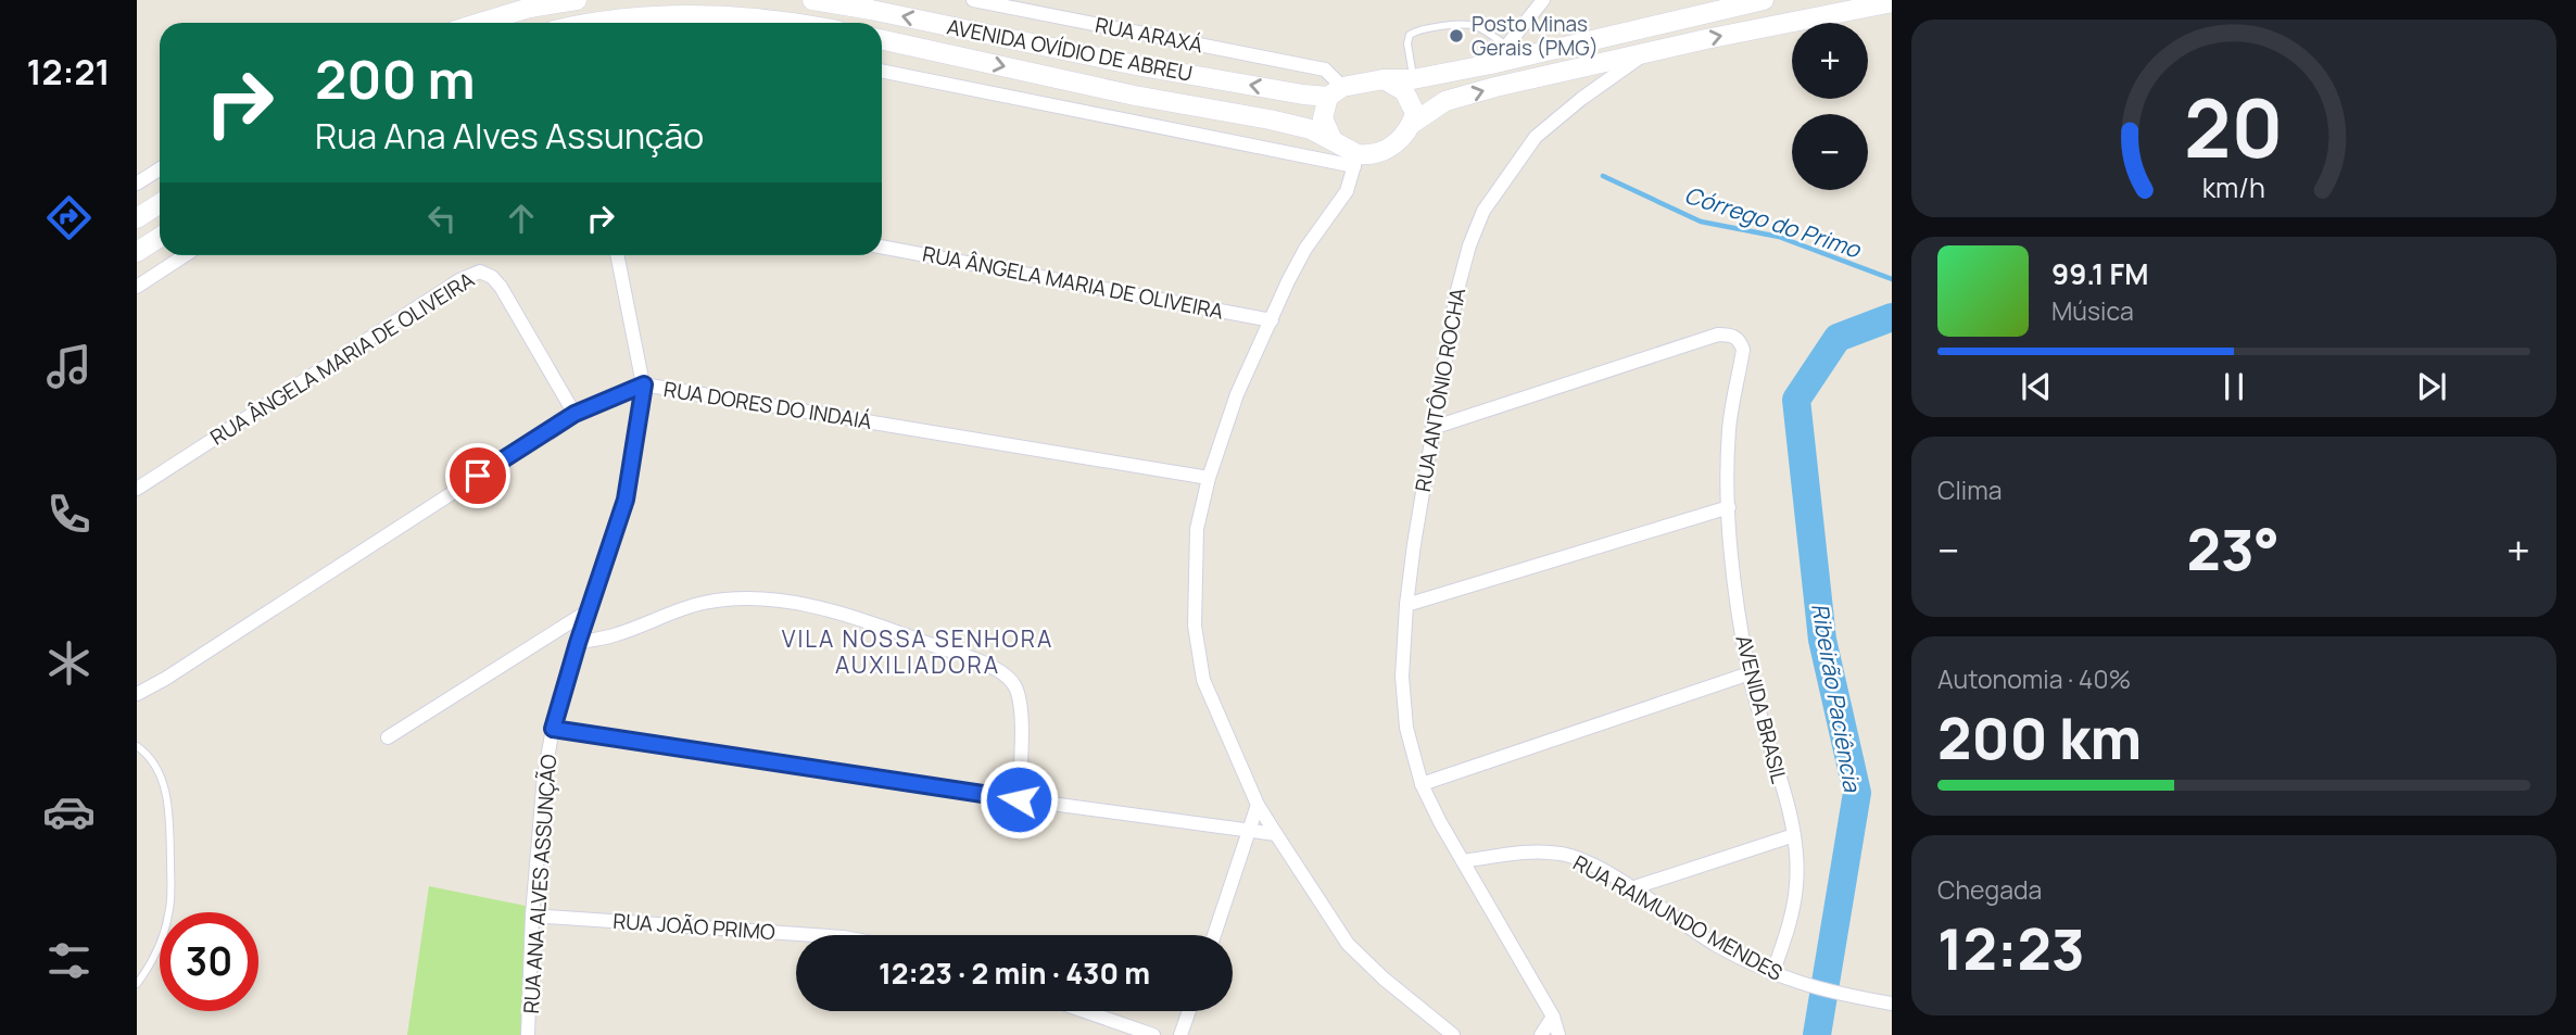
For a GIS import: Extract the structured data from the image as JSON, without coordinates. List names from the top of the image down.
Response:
{
  "streets": {
    "main road": ["AVENIDA OVÍDIO DE ABREU", "RUA ANTÔNIO ROCHA"],
    "street": [
      "RUA ARAXÁ",
      "RUA ÂNGELA MARIA DE OLIVEIRA",
      "RUA DORES DO INDAIÁ",
      "AVENIDA BRASIL",
      "RUA ANA ALVES ASSUNÇÃO",
      "RUA RAIMUNDO MENDES",
      "RUA JOÃO PRIMO"
    ]
  },
  "crossings": [
    ["RUA ARAXÁ", "AVENIDA OVÍDIO DE ABREU"],
    ["RUA ÂNGELA MARIA DE OLIVEIRA", "RUA DORES DO INDAIÁ"],
    ["RUA ANTÔNIO ROCHA", "AVENIDA BRASIL"],
    ["RUA ANTÔNIO ROCHA", "RUA RAIMUNDO MENDES"],
    ["RUA DORES DO INDAIÁ", "RUA ANA ALVES ASSUNÇÃO"],
    ["AVENIDA BRASIL", "RUA RAIMUNDO MENDES"],
    ["RUA ANA ALVES ASSUNÇÃO", "RUA JOÃO PRIMO"]
  ],
  "districts": ["VILA NOSSA SENHORA AUXILIADORA"],
  "water": ["Córrego do Primo", "Ribeirão Paciência"],
  "places": ["Posto Minas Gerais (PMG)"],
  "page": {
    "tabs": "12:21",
    "map_buttons": ["+", "−"],
    "turn": ["200 m", "Rua Ana Alves Assunção"],
    "song": ["99.1 FM", "Música"],
    "tile": [
      "Clima",
      ["Autonomia · 40%", "200 km"],
      ["Chegada", "12:23"]
    ],
    "heat": ["−", "23°", "+"],
    "limit": "30",
    "trip": "12:23 · 2 min · 430 m",
    "gauge": ["20", "km/h"]
  }
}
